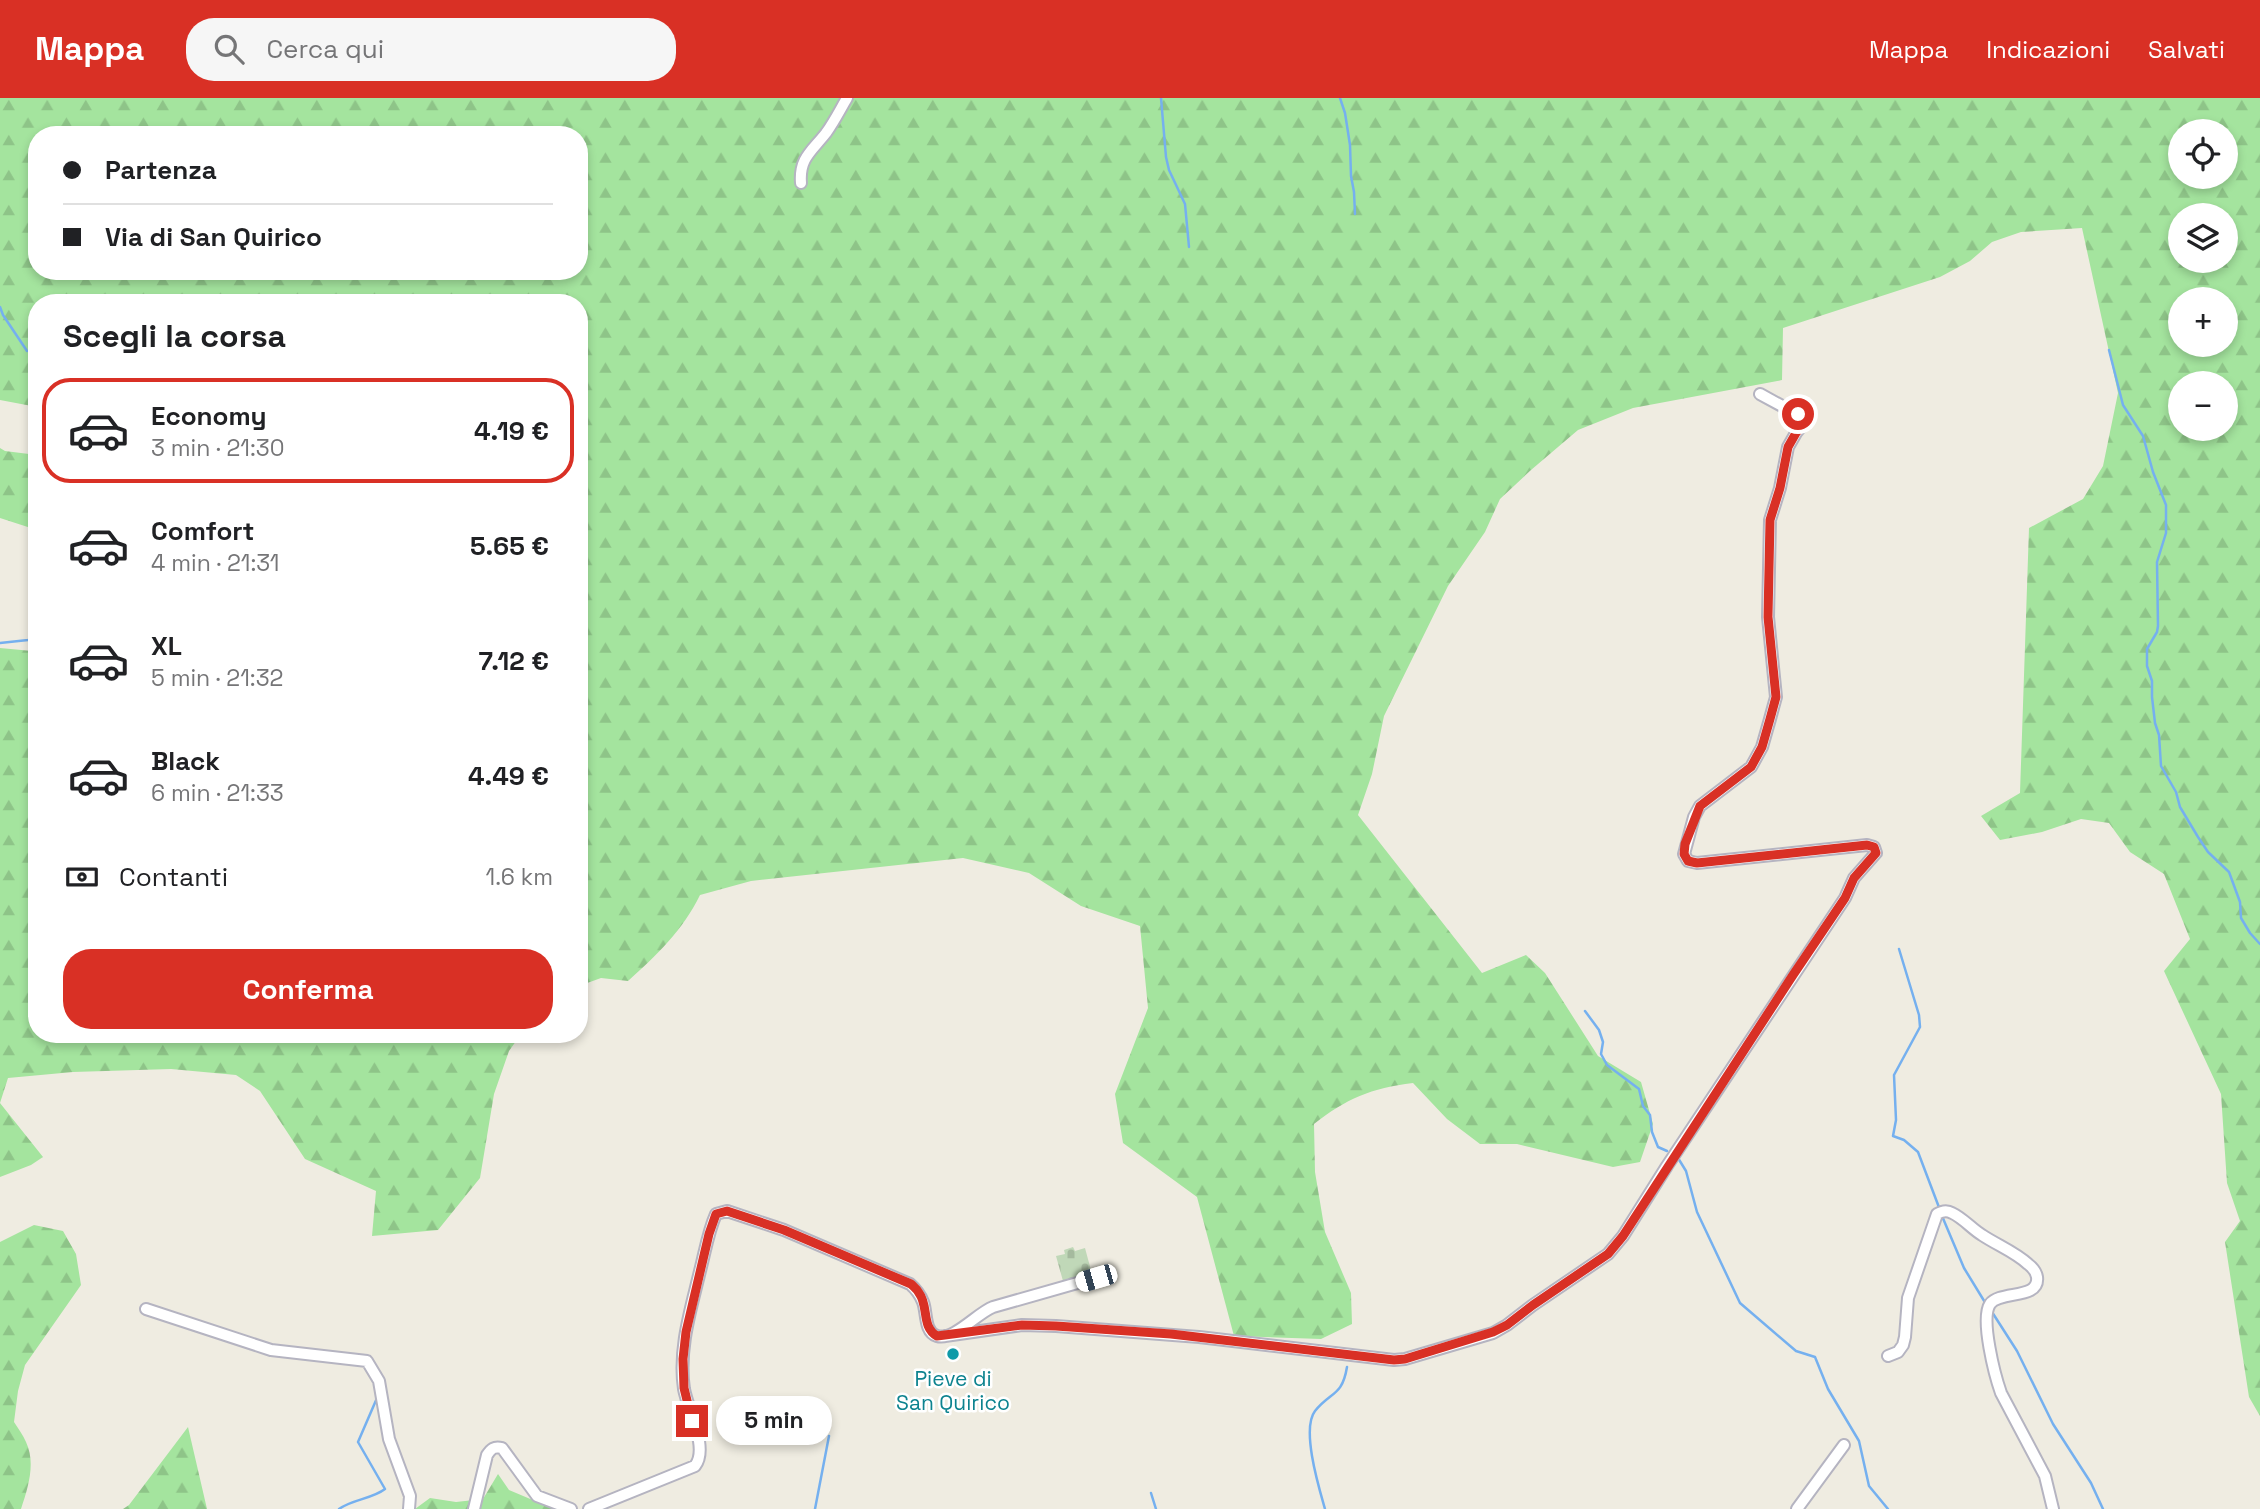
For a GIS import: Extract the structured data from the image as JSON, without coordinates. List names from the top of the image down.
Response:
{
  "places": ["Pieve di San Quirico"],
  "page": {
    "header": "Mappa",
    "search": "Cerca qui",
    "nav": ["Mappa", "Indicazioni", "Salvati"],
    "map_buttons": ["+", "−"],
    "banner": ["Partenza", "Via di San Quirico"],
    "heading": "Scegli la corsa",
    "list": [
      {
        "name": "Economy",
        "note": "3 min · 21:30",
        "value": "4.19 €"
      },
      {
        "name": "Comfort",
        "note": "4 min · 21:31",
        "value": "5.65 €"
      },
      {
        "name": "XL",
        "note": "5 min · 21:32",
        "value": "7.12 €"
      },
      {
        "name": "Black",
        "note": "6 min · 21:33",
        "value": "4.49 €"
      }
    ],
    "pay": ["Contanti", "1.6 km"],
    "buttons": "Conferma",
    "bubble": "5 min"
  }
}
